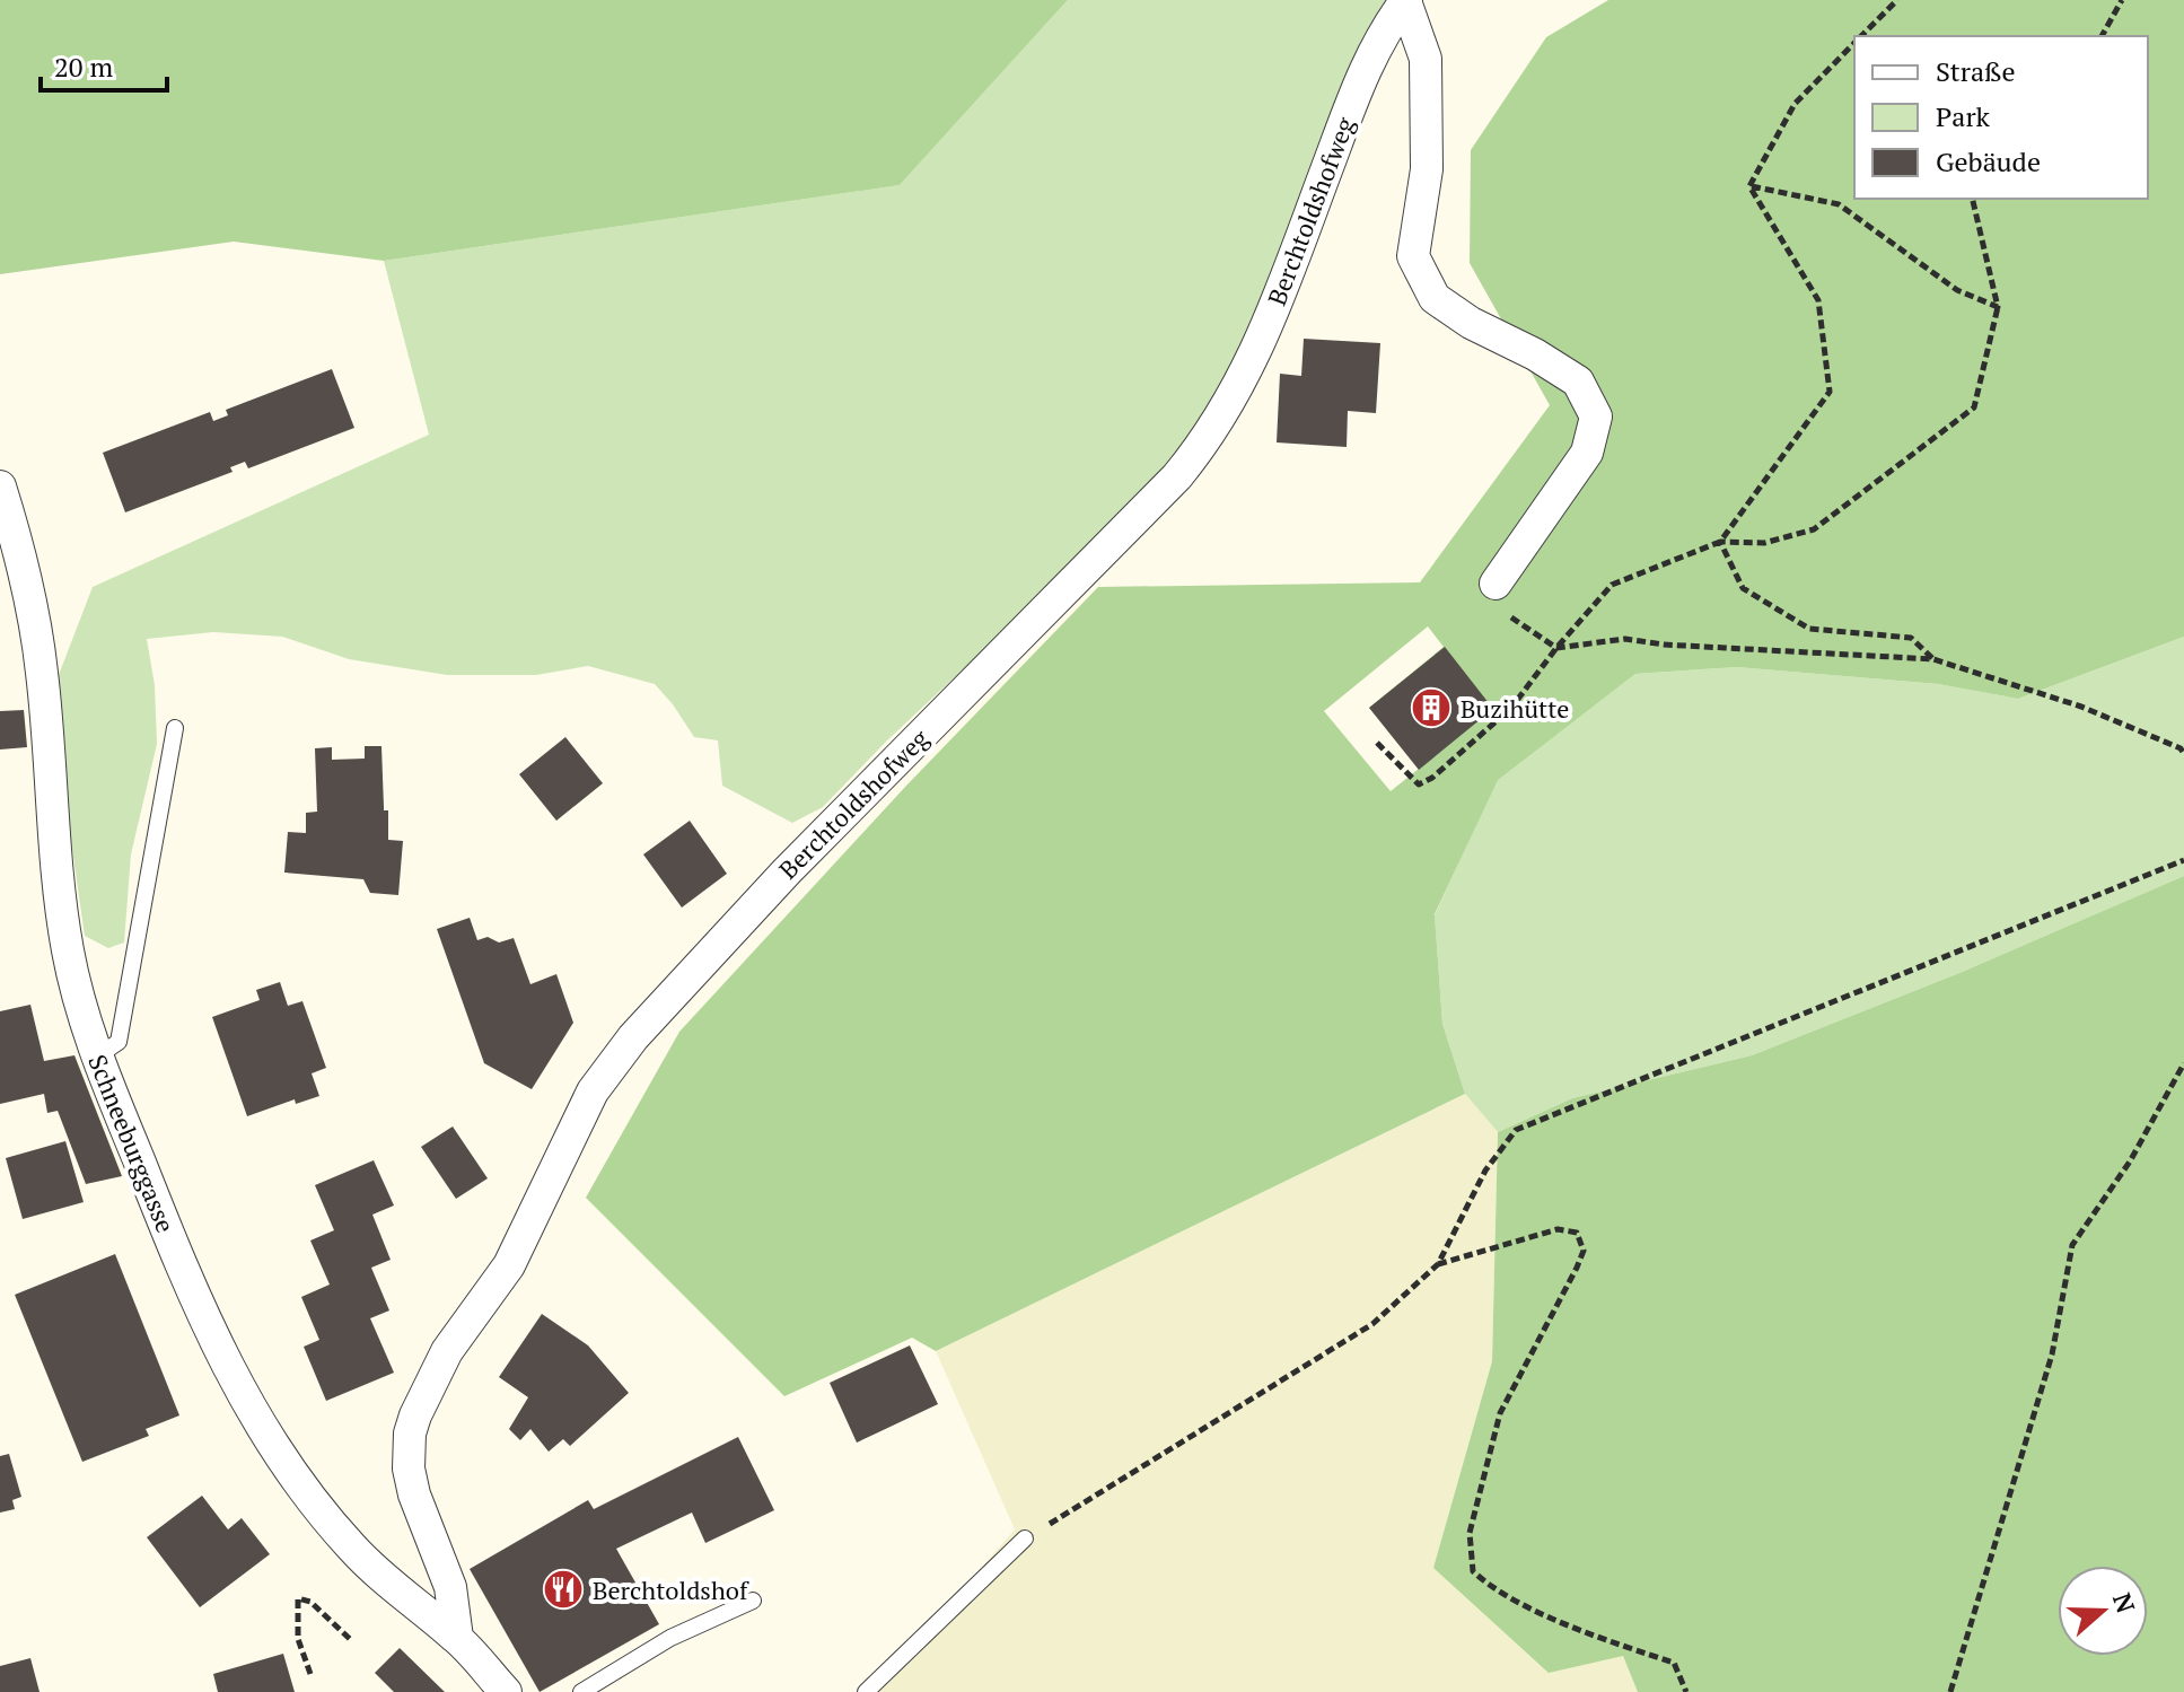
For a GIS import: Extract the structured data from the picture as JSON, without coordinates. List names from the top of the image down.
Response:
{
  "streets": {
    "street": ["Berchtoldshofweg", "Schneeburggasse"]
  },
  "crossings": [
    ["Berchtoldshofweg", "Schneeburggasse"]
  ],
  "places": {
    "building": ["Buzihütte"],
    "restaurant": ["Berchtoldshof"]
  },
  "legend": ["Straße", "Park", "Gebäude"],
  "scale_bar": "20 m",
  "north": "right"
}
